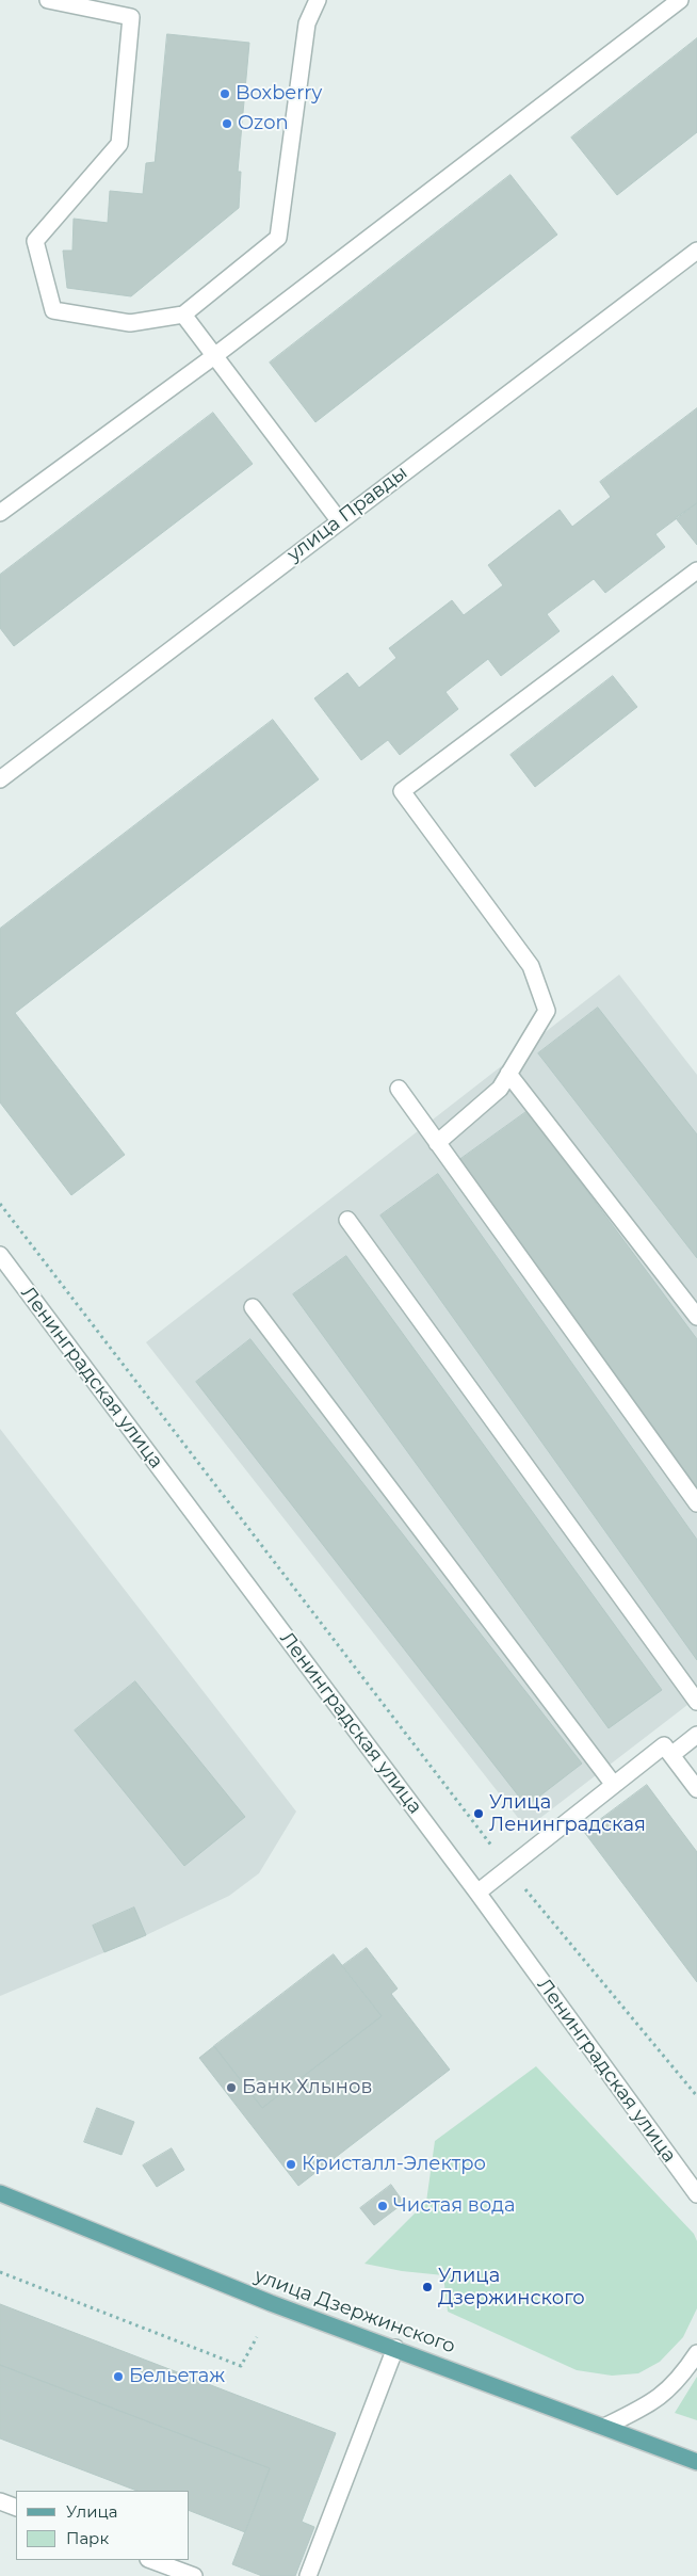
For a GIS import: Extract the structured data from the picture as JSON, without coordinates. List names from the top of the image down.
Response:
{
  "streets": {
    "main road": ["улица Дзержинского"],
    "street": ["улица Правды", "Ленинградская улица"]
  },
  "places": [
    "Boxberry",
    "Ozon",
    "Улица Ленинградская",
    "Банк Хлынов",
    "Кристалл-Электро",
    "Чистая вода",
    "Улица Дзержинского",
    "Бельетаж"
  ],
  "legend": ["Улица", "Парк"]
}
